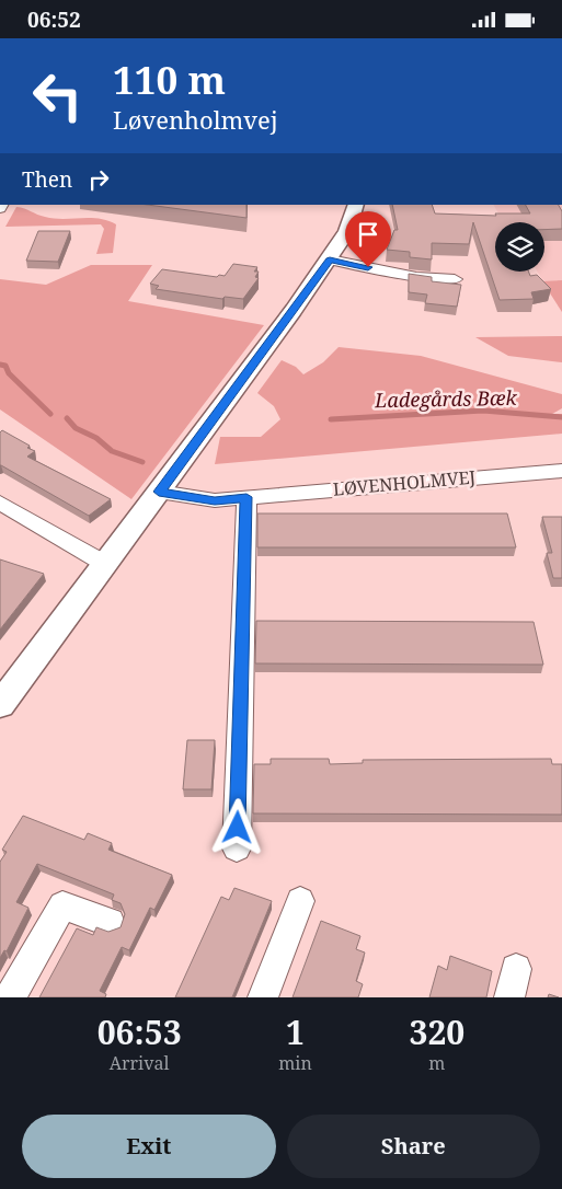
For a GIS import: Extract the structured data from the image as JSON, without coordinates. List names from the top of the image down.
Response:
{
  "streets": {
    "street": ["LØVENHOLMVEJ"]
  },
  "water": ["Ladegårds Bæk"],
  "page": {
    "status": "06:52",
    "turn": ["110 m", "Løvenholmvej"],
    "then": "Then",
    "eta": [
      "06:53",
      "Arrival",
      "1",
      "min",
      "320",
      "m"
    ],
    "buttons": ["Exit", "Share"]
  }
}
